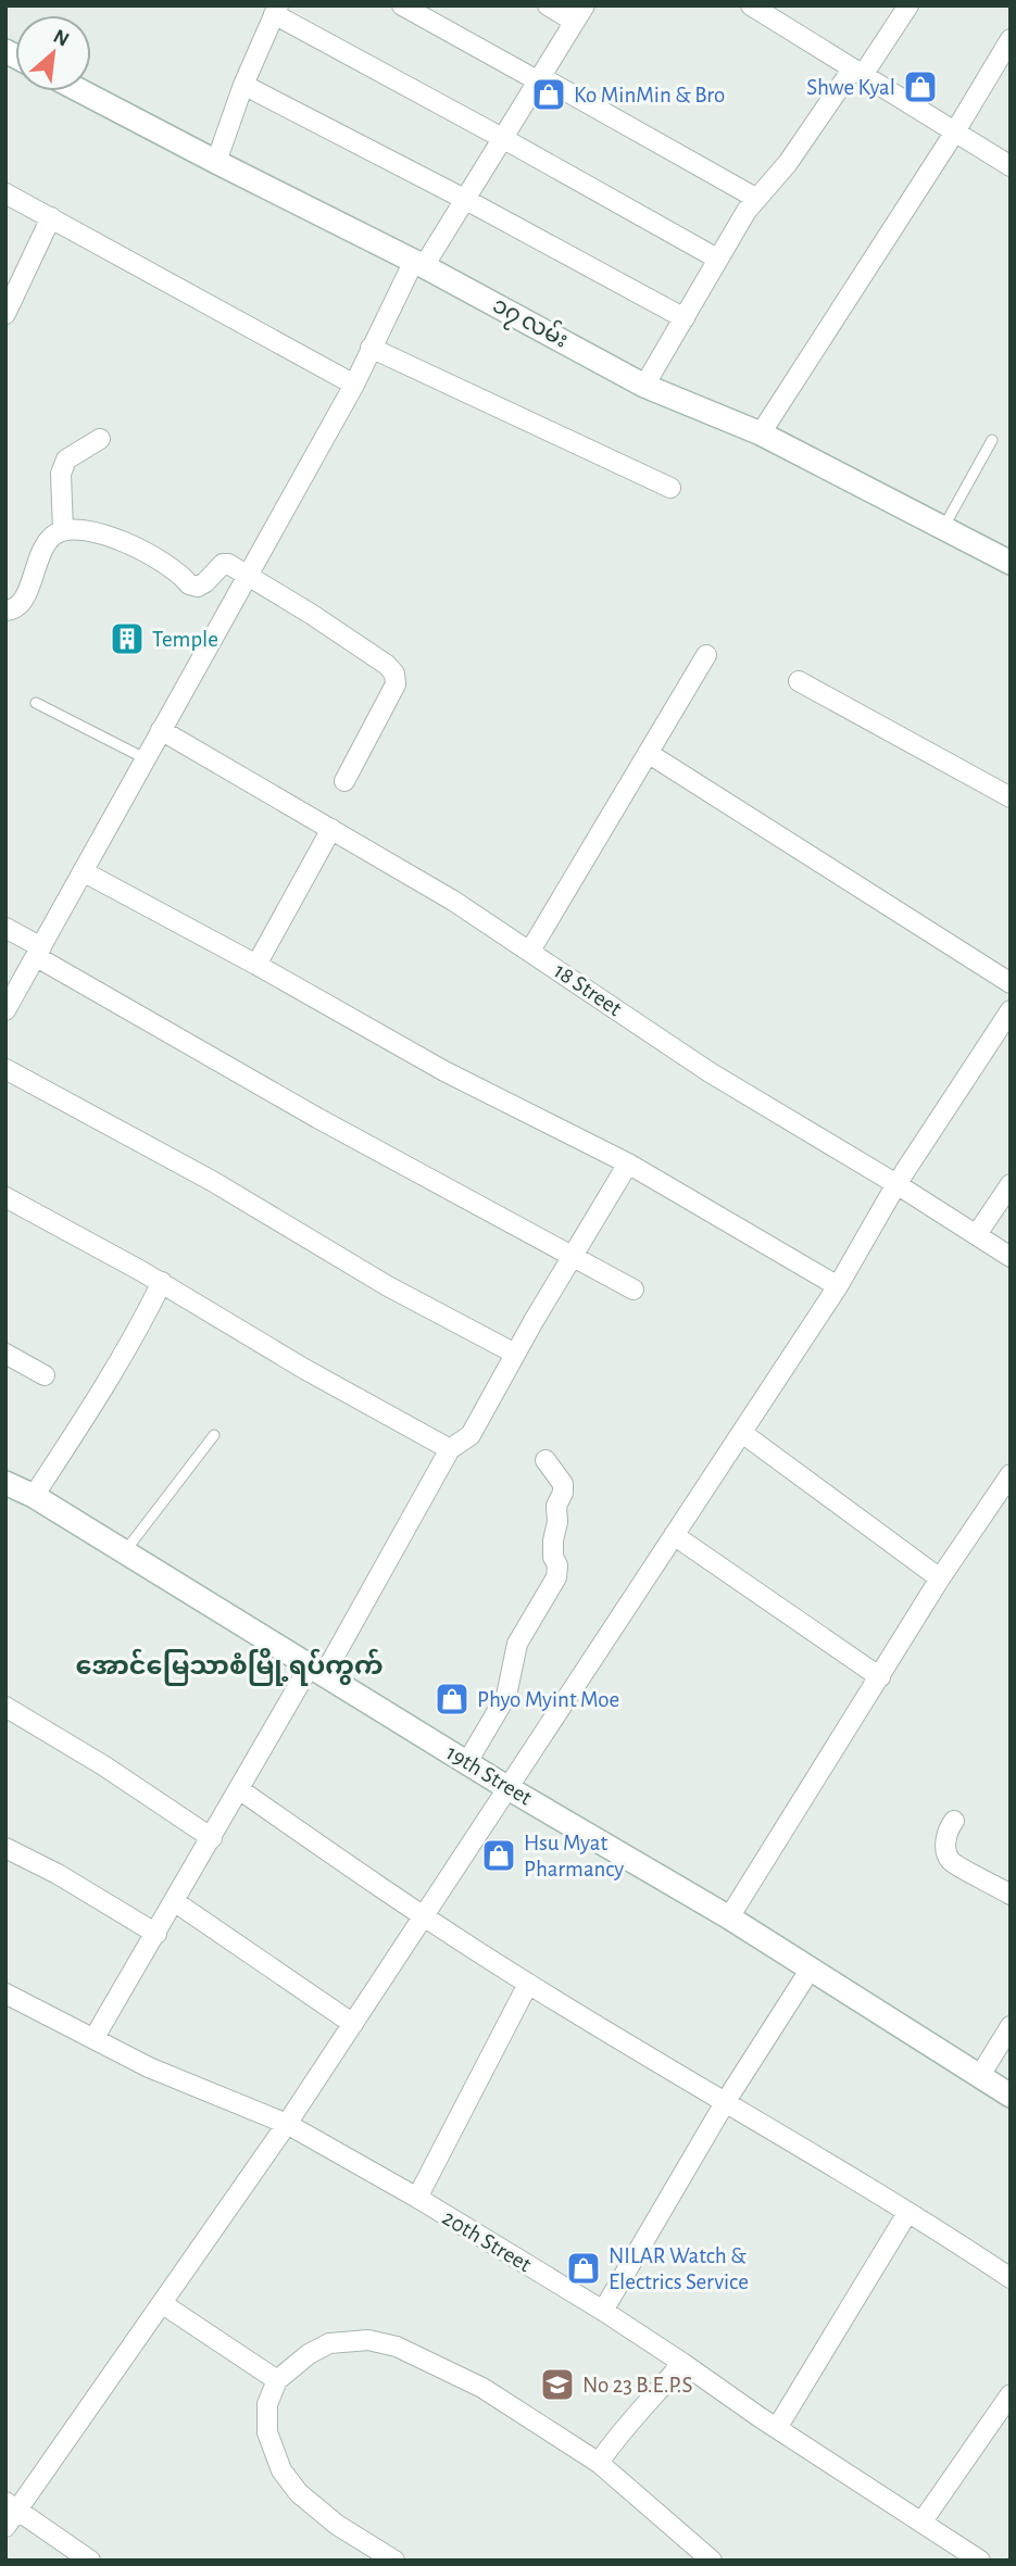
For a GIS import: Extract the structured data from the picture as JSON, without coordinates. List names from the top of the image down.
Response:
{
  "streets": {
    "street": [
      "၁၇ လမ်း",
      "18 Street",
      "19th Street",
      "20th Street"
    ]
  },
  "districts": ["အောင်မြေသာစံမြို့ရပ်ကွက်"],
  "places": {
    "shop": [
      "Shwe Kyal",
      "Ko MinMin & Bro",
      "Phyo Myint Moe",
      "Hsu Myat Pharmancy",
      "NILAR Watch & Electrics Service"
    ],
    "building": ["Temple"],
    "school or university": ["No 23 B.E.P.S"]
  },
  "north": "top right"
}
